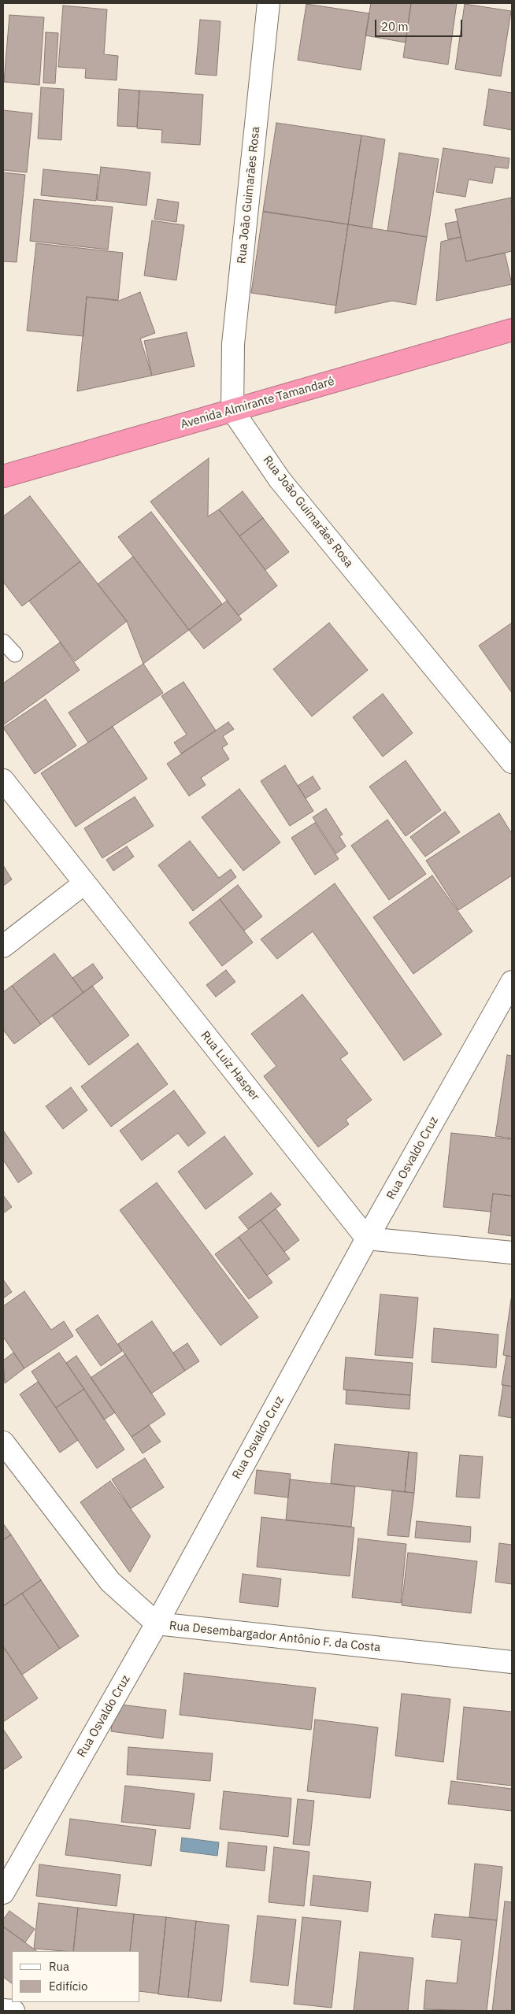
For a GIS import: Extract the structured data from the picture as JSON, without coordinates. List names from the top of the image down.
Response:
{
  "streets": {
    "highway": ["Avenida Almirante Tamandaré"],
    "street": [
      "Rua João Guimarães Rosa",
      "Rua Luiz Hasper",
      "Rua Osvaldo Cruz",
      "Rua Desembargador Antônio F. da Costa"
    ]
  },
  "crossings": [
    ["Rua João Guimarães Rosa", "Avenida Almirante Tamandaré"],
    ["Rua Luiz Hasper", "Rua Osvaldo Cruz"],
    ["Rua Osvaldo Cruz", "Rua Desembargador Antônio F. da Costa"]
  ],
  "legend": ["Rua", "Edifício"],
  "scale_bar": "20 m"
}
